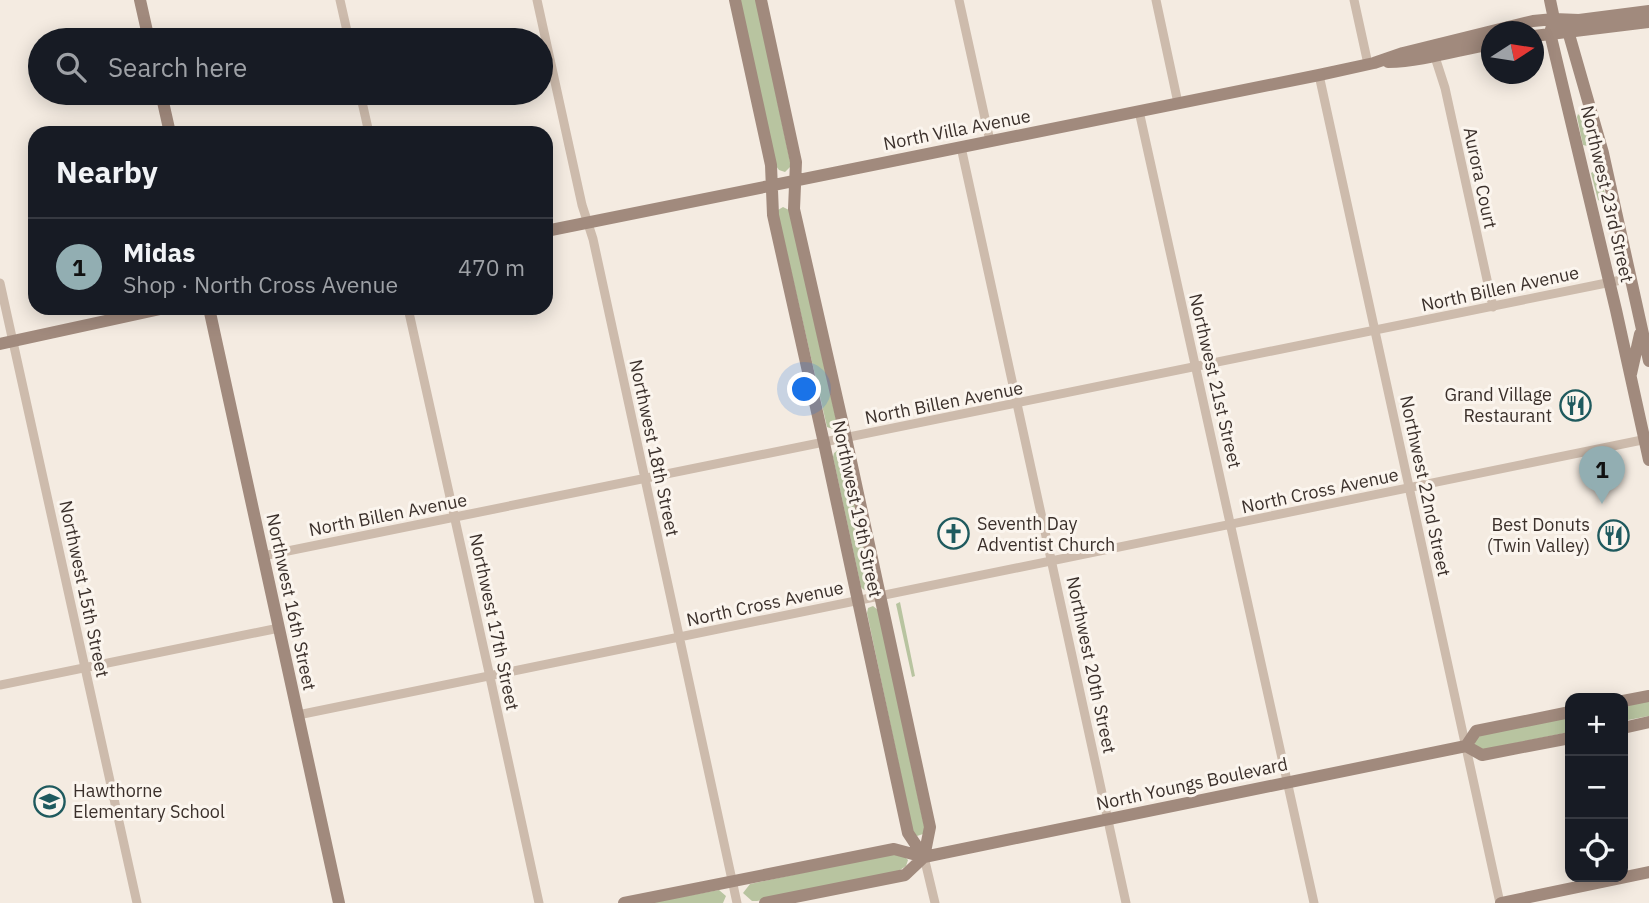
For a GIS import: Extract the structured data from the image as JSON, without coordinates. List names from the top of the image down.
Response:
{
  "streets": {
    "street": [
      "North Villa Avenue",
      "Aurora Court",
      "Northwest 23rd Street",
      "North Billen Avenue",
      "Northwest 21st Street",
      "Northwest 18th Street",
      "Northwest 22nd Street",
      "North Cross Avenue",
      "Northwest 19th Street",
      "Northwest 15th Street",
      "Northwest 16th Street",
      "Northwest 17th Street",
      "Northwest 20th Street",
      "North Youngs Boulevard"
    ]
  },
  "crossings": [
    ["North Villa Avenue", "Aurora Court"],
    ["North Villa Avenue", "Northwest 23rd Street"],
    ["North Villa Avenue", "Northwest 21st Street"],
    ["North Villa Avenue", "Northwest 18th Street"],
    ["North Villa Avenue", "Northwest 22nd Street"],
    ["North Villa Avenue", "Northwest 19th Street"],
    ["North Villa Avenue", "Northwest 20th Street"],
    ["Aurora Court", "North Billen Avenue"],
    ["Northwest 23rd Street", "North Billen Avenue"],
    ["Northwest 23rd Street", "North Cross Avenue"],
    ["North Billen Avenue", "Northwest 21st Street"],
    ["North Billen Avenue", "Northwest 18th Street"],
    ["North Billen Avenue", "Northwest 22nd Street"],
    ["North Billen Avenue", "Northwest 19th Street"],
    ["North Billen Avenue", "Northwest 16th Street"],
    ["North Billen Avenue", "Northwest 17th Street"],
    ["North Billen Avenue", "Northwest 20th Street"],
    ["Northwest 21st Street", "North Cross Avenue"],
    ["Northwest 21st Street", "North Youngs Boulevard"],
    ["Northwest 18th Street", "North Cross Avenue"],
    ["Northwest 18th Street", "North Youngs Boulevard"],
    ["Northwest 22nd Street", "North Cross Avenue"],
    ["Northwest 22nd Street", "North Youngs Boulevard"],
    ["North Cross Avenue", "Northwest 19th Street"],
    ["North Cross Avenue", "Northwest 16th Street"],
    ["North Cross Avenue", "Northwest 17th Street"],
    ["North Cross Avenue", "Northwest 20th Street"],
    ["Northwest 19th Street", "North Youngs Boulevard"],
    ["Northwest 20th Street", "North Youngs Boulevard"]
  ],
  "places": {
    "restaurant": ["Grand Village Restaurant", "Best Donuts (Twin Valley)"],
    "church": ["Seventh Day Adventist Church"],
    "school or university": ["Hawthorne Elementary School"]
  },
  "north": "right",
  "page": {
    "search": "Search here",
    "heading": "Nearby",
    "list": [
      {
        "mark": "1",
        "name": "Midas",
        "note": "Shop · North Cross Avenue",
        "value": "470 m"
      }
    ],
    "pins": "1",
    "map_buttons": ["+", "−"]
  }
}
